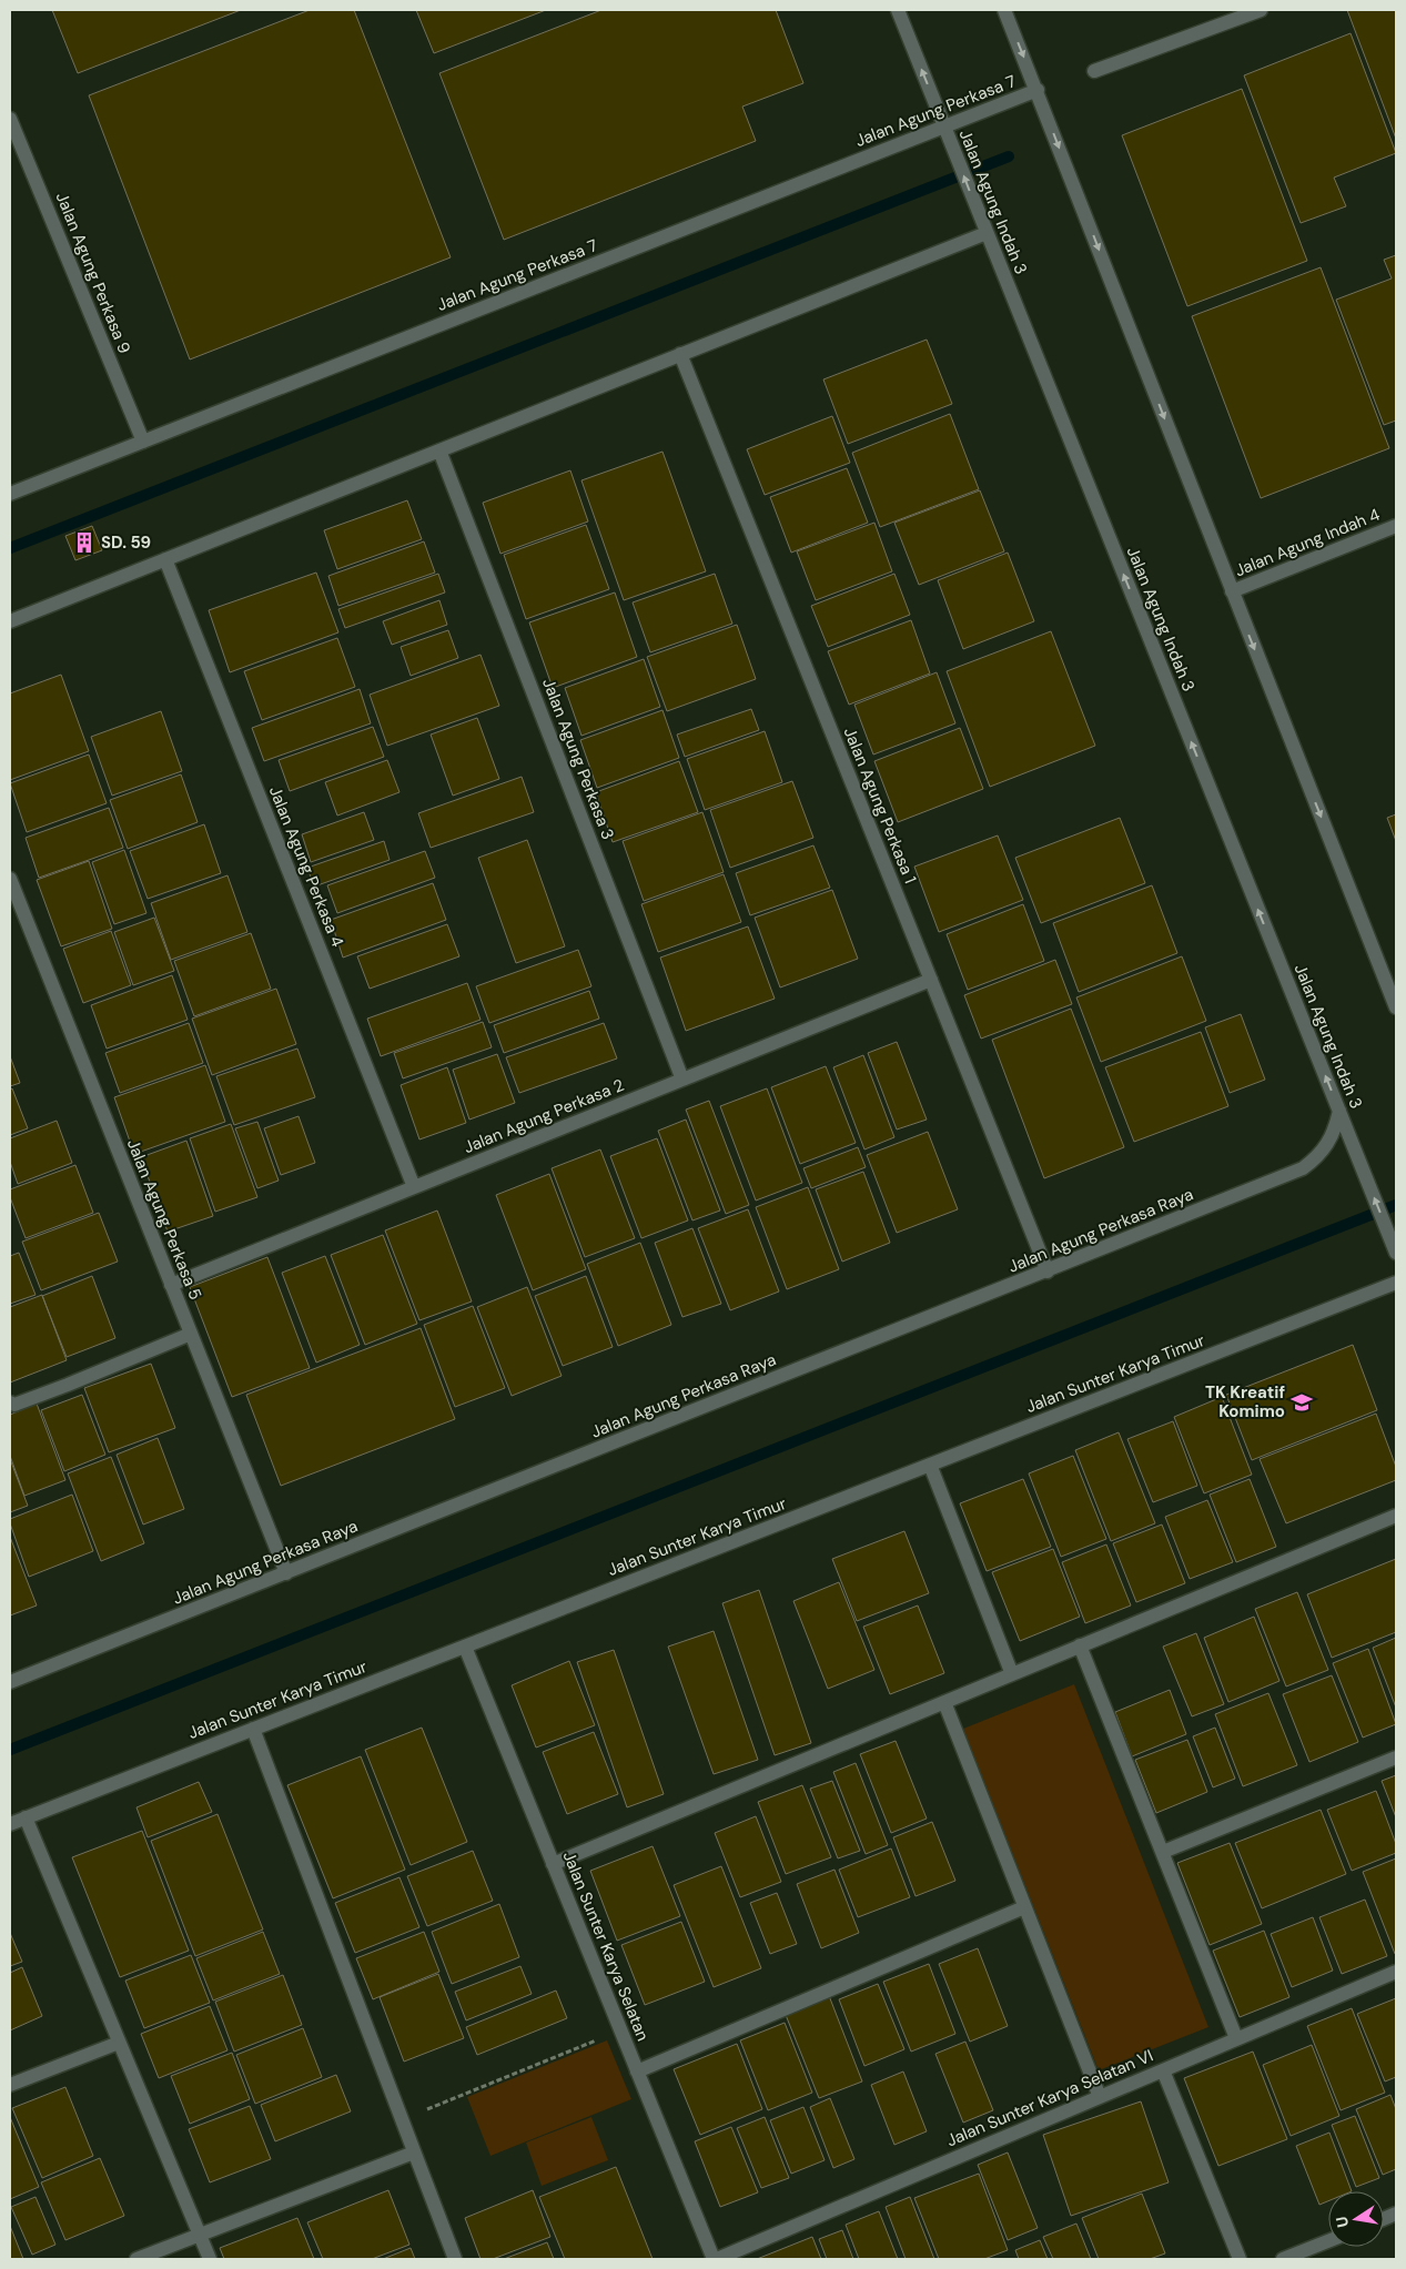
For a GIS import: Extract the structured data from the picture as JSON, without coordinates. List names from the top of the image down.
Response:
{
  "streets": {
    "street": [
      "Jalan Agung Perkasa 7",
      "Jalan Agung Indah 3",
      "Jalan Agung Perkasa 9",
      "Jalan Agung Indah 4",
      "Jalan Agung Perkasa 3",
      "Jalan Agung Perkasa 1",
      "Jalan Agung Perkasa 4",
      "Jalan Agung Perkasa 2",
      "Jalan Agung Perkasa 5",
      "Jalan Agung Perkasa Raya",
      "Jalan Sunter Karya Timur",
      "Jalan Sunter Karya Selatan",
      "Jalan Sunter Karya Selatan VI"
    ]
  },
  "crossings": [
    ["Jalan Agung Perkasa 7", "Jalan Agung Indah 3"],
    ["Jalan Agung Perkasa 7", "Jalan Agung Perkasa 9"],
    ["Jalan Agung Indah 3", "Jalan Agung Perkasa Raya"],
    ["Jalan Agung Perkasa 3", "Jalan Agung Perkasa 2"],
    ["Jalan Agung Perkasa 1", "Jalan Agung Perkasa 2"],
    ["Jalan Agung Perkasa 1", "Jalan Agung Perkasa Raya"],
    ["Jalan Agung Perkasa 4", "Jalan Agung Perkasa 2"],
    ["Jalan Agung Perkasa 2", "Jalan Agung Perkasa 5"],
    ["Jalan Agung Perkasa 5", "Jalan Agung Perkasa Raya"],
    ["Jalan Sunter Karya Timur", "Jalan Sunter Karya Selatan"],
    ["Jalan Sunter Karya Selatan", "Jalan Sunter Karya Selatan VI"]
  ],
  "places": {
    "building": ["SD. 59"],
    "school or university": ["TK Kreatif Komimo"]
  },
  "north": "left"
}
